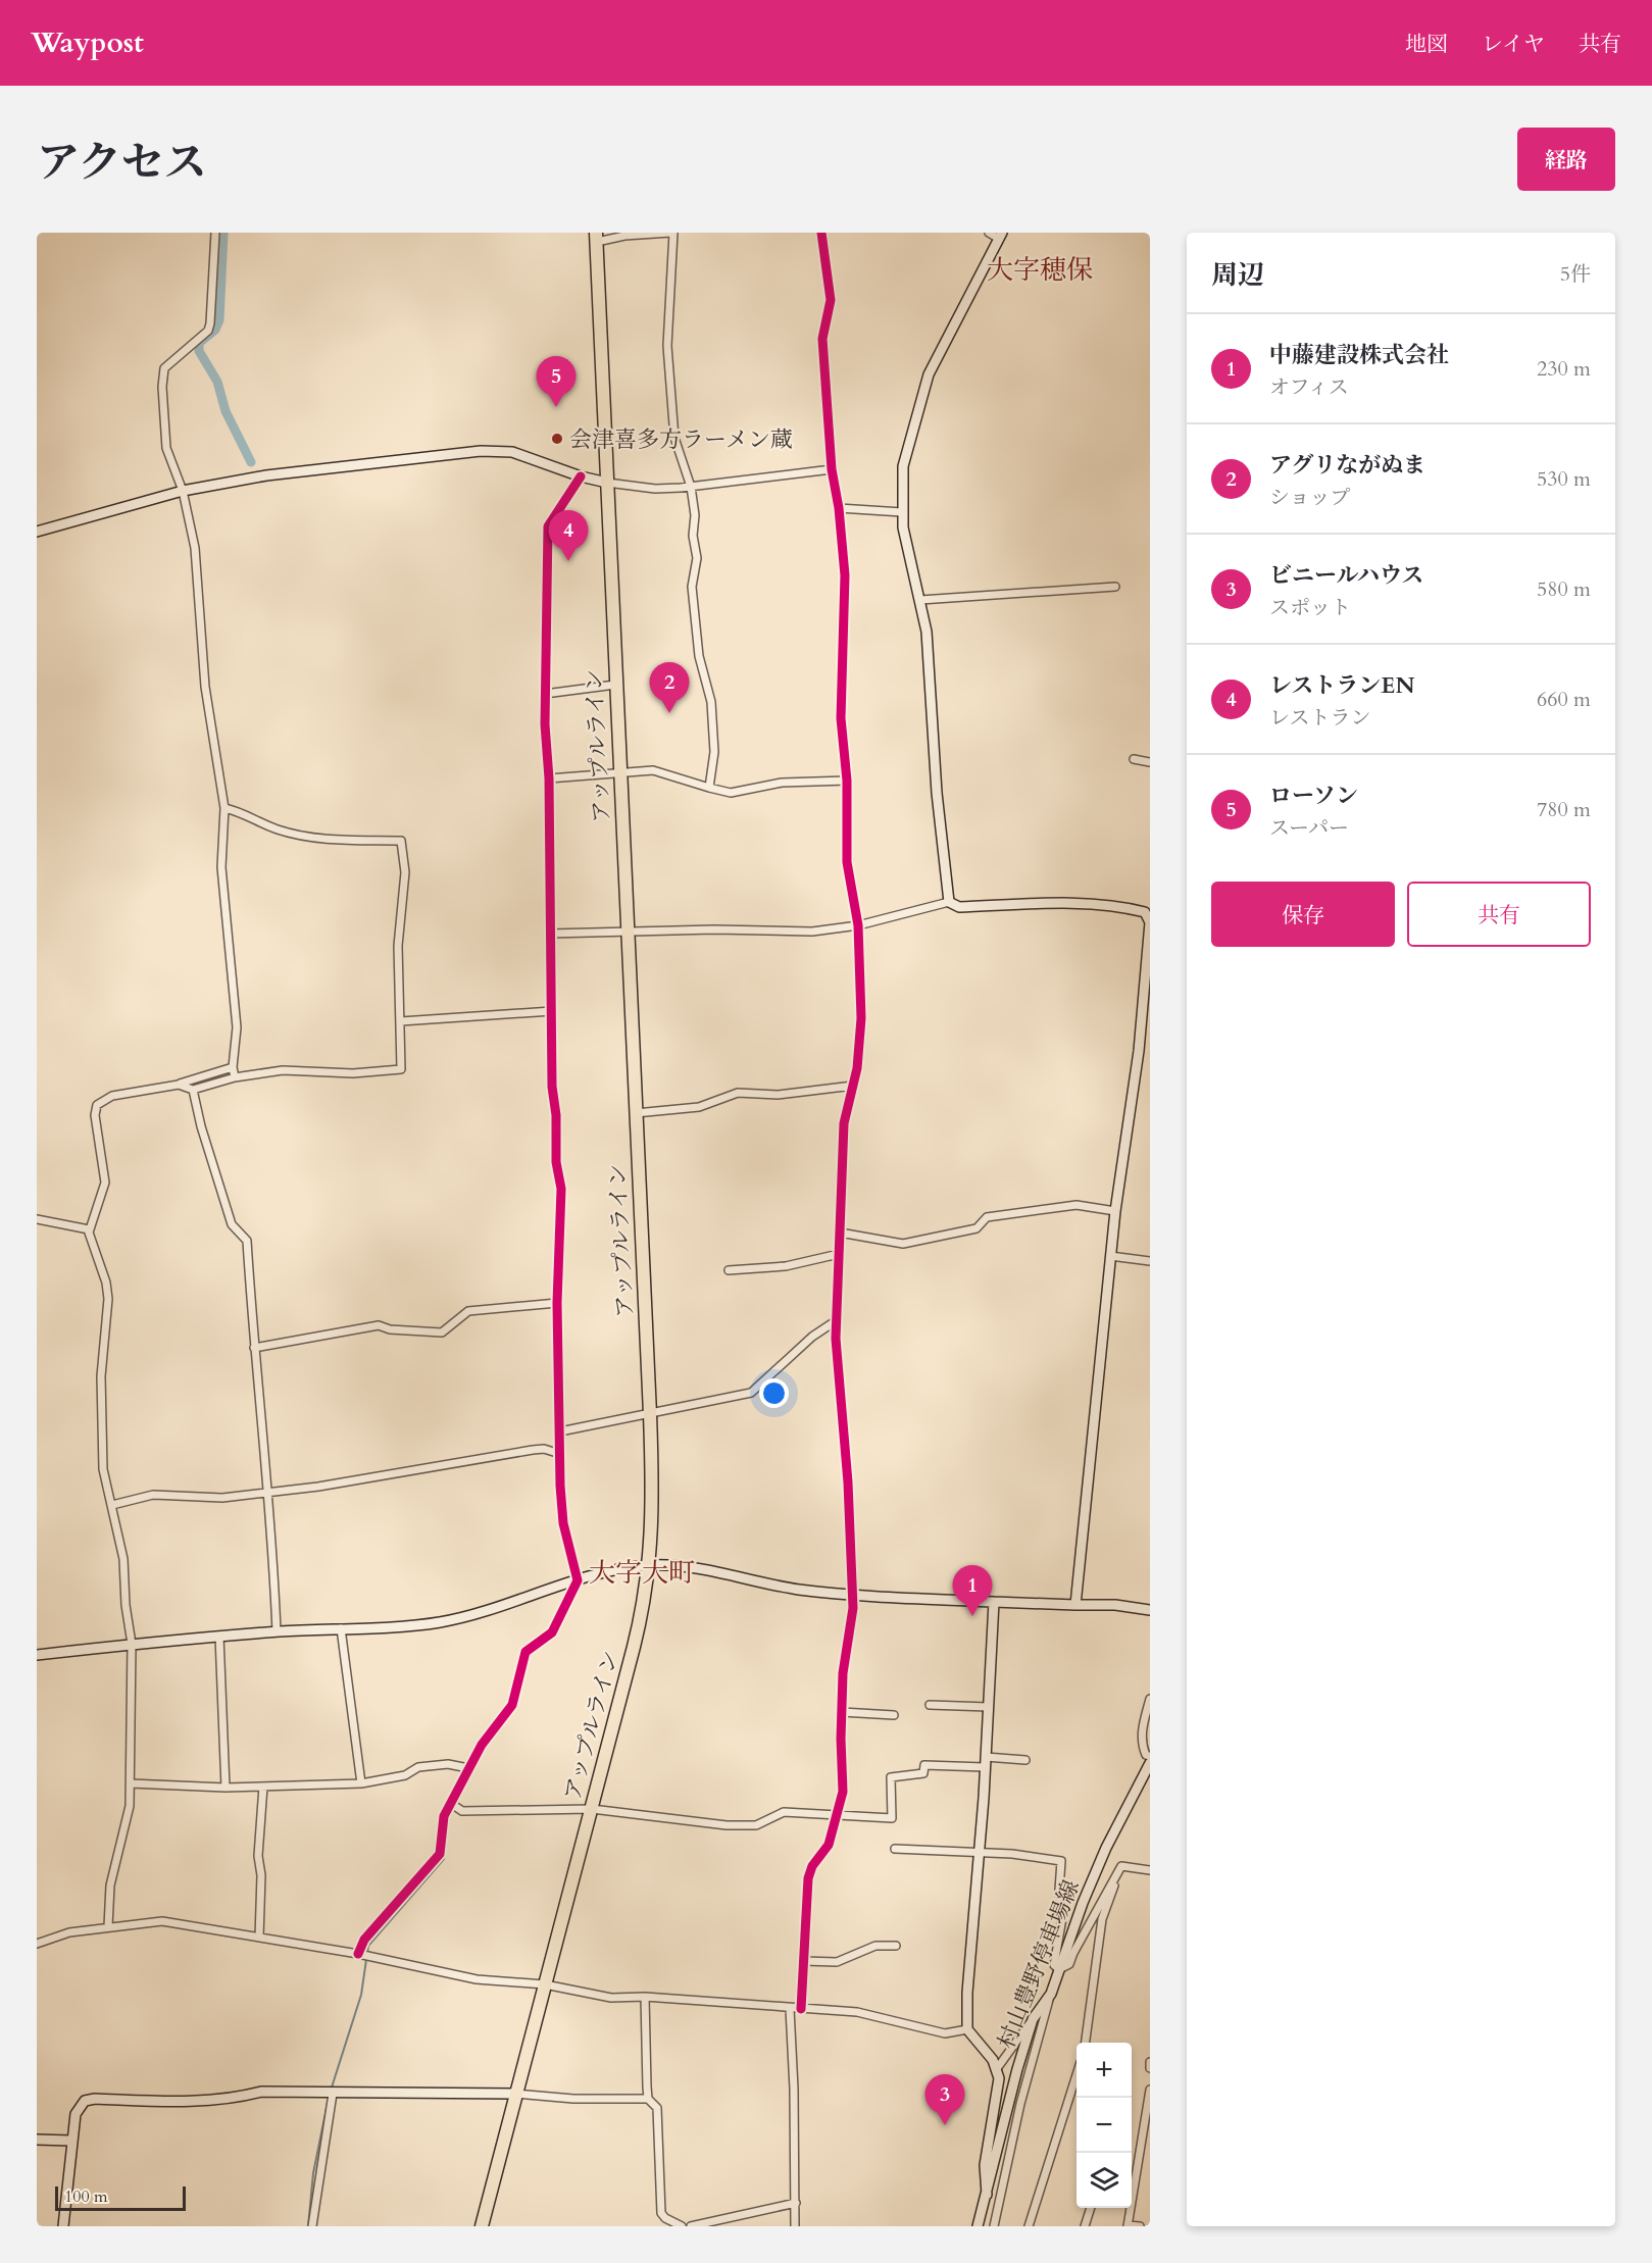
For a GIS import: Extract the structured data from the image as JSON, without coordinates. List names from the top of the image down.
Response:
{
  "streets": {
    "highway": ["アップルライン"],
    "street": ["村山豊野停車場線"]
  },
  "districts": ["大字穂保", "大字大町"],
  "places": ["会津喜多方ラーメン蔵"],
  "scale_bar": "100 m",
  "page": {
    "header": "Waypost",
    "nav": ["地図", "レイヤ", "共有"],
    "title": "アクセス",
    "buttons": [
      "経路",
      ["保存", "共有"]
    ],
    "heading": ["周辺", "5件"],
    "list": [
      {
        "mark": "1",
        "name": "中藤建設株式会社",
        "note": "オフィス",
        "value": "230 m"
      },
      {
        "mark": "2",
        "name": "アグリながぬま",
        "note": "ショップ",
        "value": "530 m"
      },
      {
        "mark": "3",
        "name": "ビニールハウス",
        "note": "スポット",
        "value": "580 m"
      },
      {
        "mark": "4",
        "name": "レストランEN",
        "note": "レストラン",
        "value": "660 m"
      },
      {
        "mark": "5",
        "name": "ローソン",
        "note": "スーパー",
        "value": "780 m"
      }
    ],
    "pins": [
      "5",
      "4",
      "2",
      "1",
      "3"
    ],
    "map_buttons": ["+", "−"],
    "scale": "100 m"
  }
}
